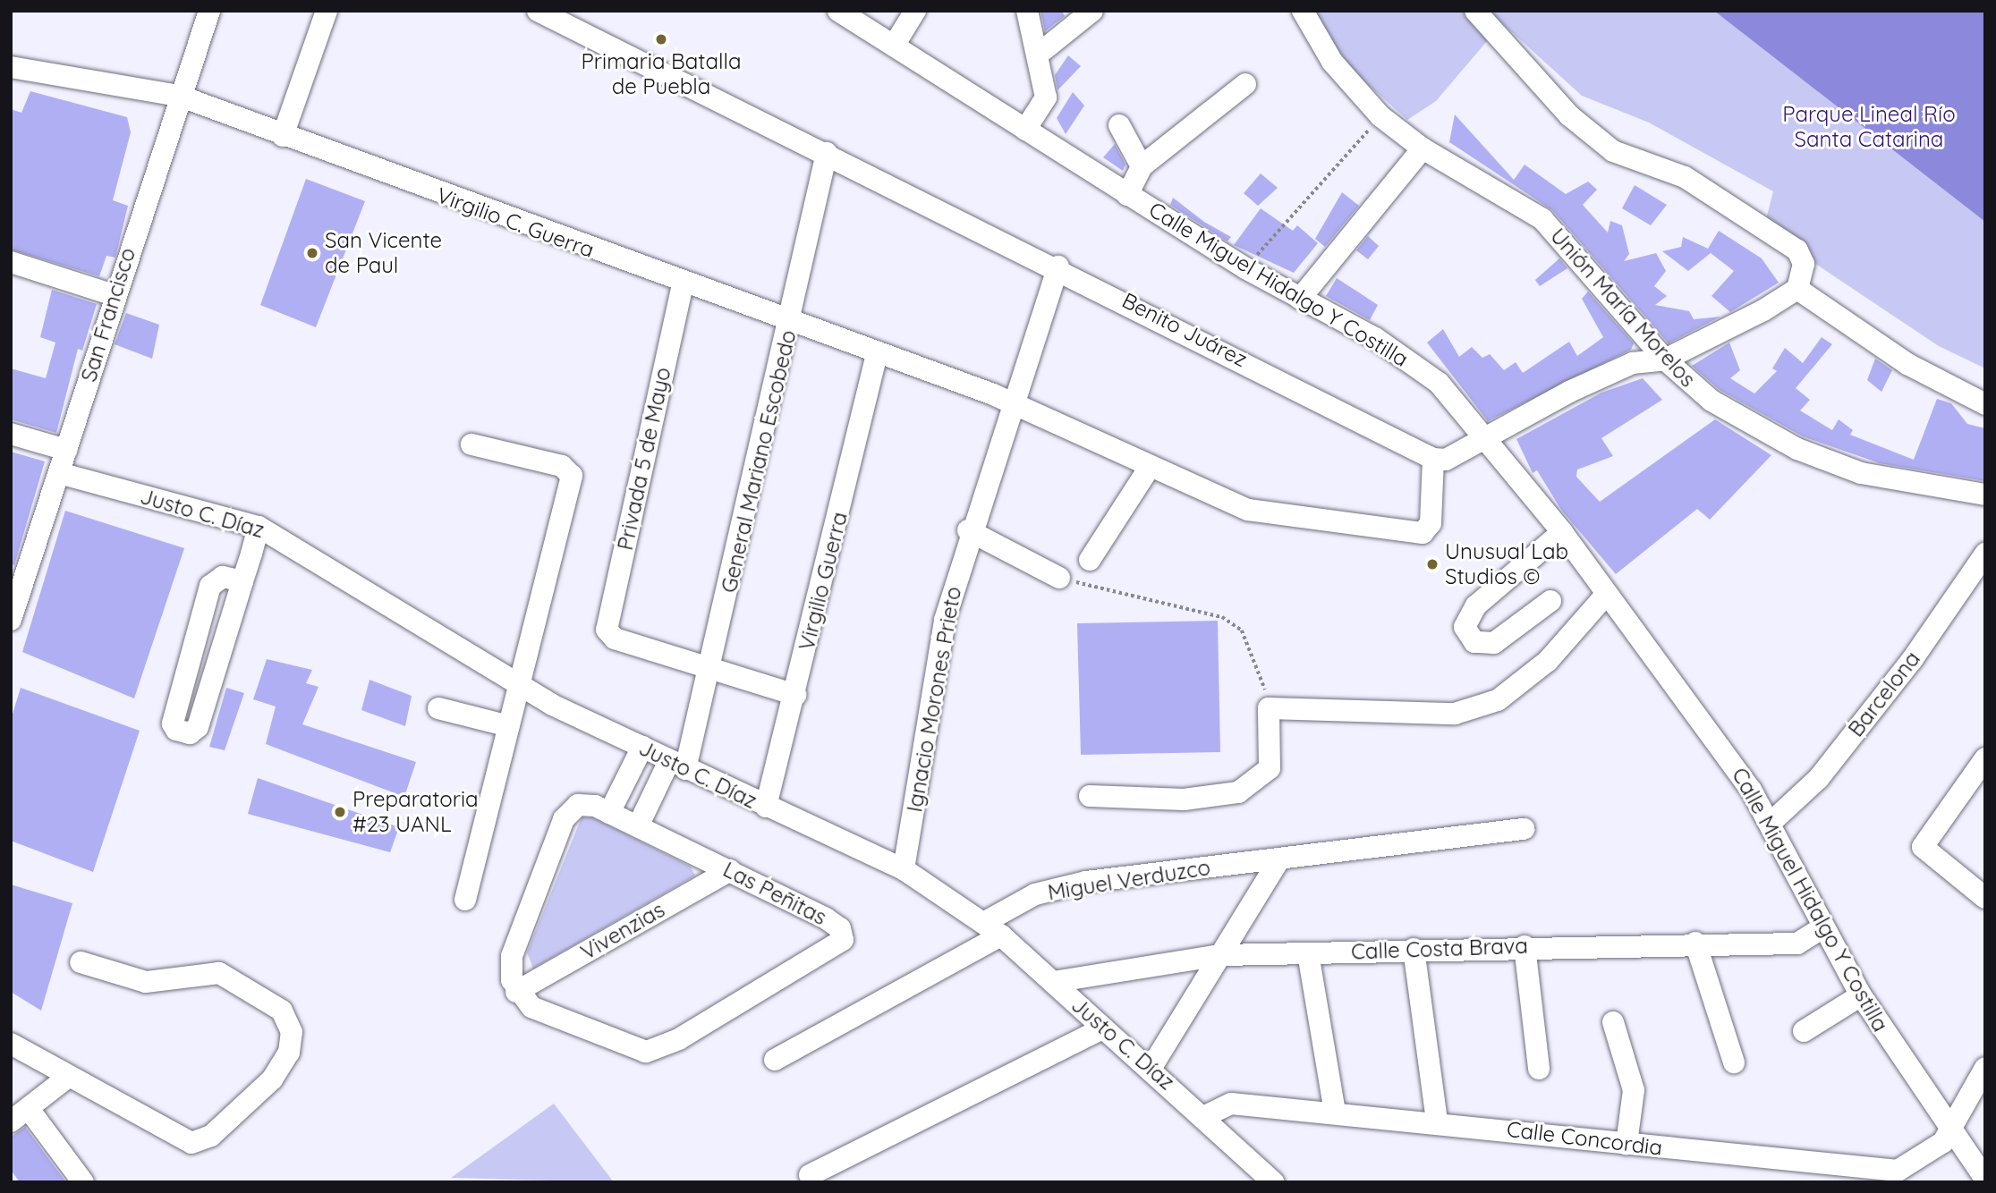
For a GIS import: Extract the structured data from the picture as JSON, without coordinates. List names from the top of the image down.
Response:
{
  "streets": {
    "street": [
      "Virgilio C. Guerra",
      "Calle Miguel Hidalgo Y Costilla",
      "Unión María Morelos",
      "San Francisco",
      "Benito Juárez",
      "Privada 5 de Mayo",
      "General Mariano Escobedo",
      "Justo C. Díaz",
      "Virgilio Guerra",
      "Barcelona",
      "Ignacio Morones Prieto",
      "Miguel Verduzco",
      "Las Peñitas",
      "Vivenzias",
      "Calle Costa Brava",
      "Calle Concordia"
    ]
  },
  "crossings": [
    ["Virgilio C. Guerra", "San Francisco"],
    ["Virgilio C. Guerra", "Privada 5 de Mayo"],
    ["Virgilio C. Guerra", "General Mariano Escobedo"],
    ["Virgilio C. Guerra", "Virgilio Guerra"],
    ["Virgilio C. Guerra", "Ignacio Morones Prieto"],
    ["Calle Miguel Hidalgo Y Costilla", "Barcelona"],
    ["Calle Miguel Hidalgo Y Costilla", "Calle Costa Brava"],
    ["Calle Miguel Hidalgo Y Costilla", "Calle Concordia"],
    ["San Francisco", "Justo C. Díaz"],
    ["Benito Juárez", "General Mariano Escobedo"],
    ["Benito Juárez", "Ignacio Morones Prieto"],
    ["Privada 5 de Mayo", "General Mariano Escobedo"],
    ["General Mariano Escobedo", "Justo C. Díaz"],
    ["General Mariano Escobedo", "Las Peñitas"],
    ["Justo C. Díaz", "Virgilio Guerra"],
    ["Justo C. Díaz", "Ignacio Morones Prieto"],
    ["Justo C. Díaz", "Miguel Verduzco"],
    ["Justo C. Díaz", "Calle Costa Brava"],
    ["Justo C. Díaz", "Calle Concordia"],
    ["Las Peñitas", "Vivenzias"]
  ],
  "parks": ["Parque Lineal Río Santa Catarina"],
  "places": [
    "Primaria Batalla de Puebla",
    "San Vicente de Paul",
    "Unusual Lab Studios ©",
    "Preparatoria #23 UANL"
  ]
}
